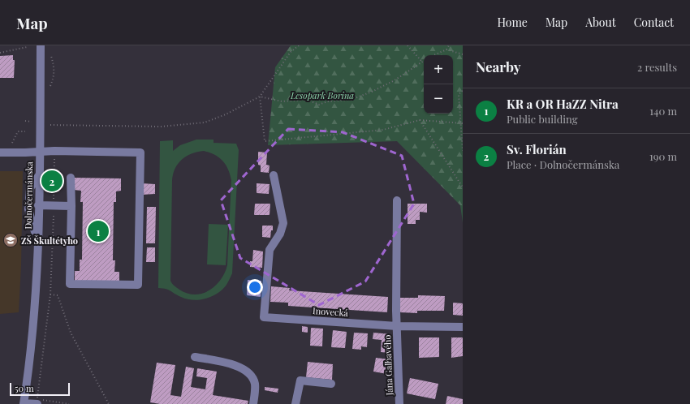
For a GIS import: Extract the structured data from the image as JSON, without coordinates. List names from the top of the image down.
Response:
{
  "streets": {
    "street": ["Dolnočermánska", "Inovecká", "Jána Galbavého"]
  },
  "crossings": [
    ["Inovecká", "Jána Galbavého"]
  ],
  "parks": ["Lesopark Borina"],
  "places": {
    "school or university": ["ZŠ Škultétyho"]
  },
  "scale_bar": "50 m",
  "page": {
    "header": "Map",
    "nav": [
      "Home",
      "Map",
      "About",
      "Contact"
    ],
    "heading": ["Nearby", "2 results"],
    "map_buttons": ["+", "−"],
    "list": [
      {
        "mark": "1",
        "name": "KR a OR HaZZ Nitra",
        "note": "Public building",
        "value": "140 m"
      },
      {
        "mark": "2",
        "name": "Sv. Florián",
        "note": "Place · Dolnočermánska",
        "value": "190 m"
      }
    ],
    "pins": ["2", "1"],
    "scale": "50 m"
  }
}
